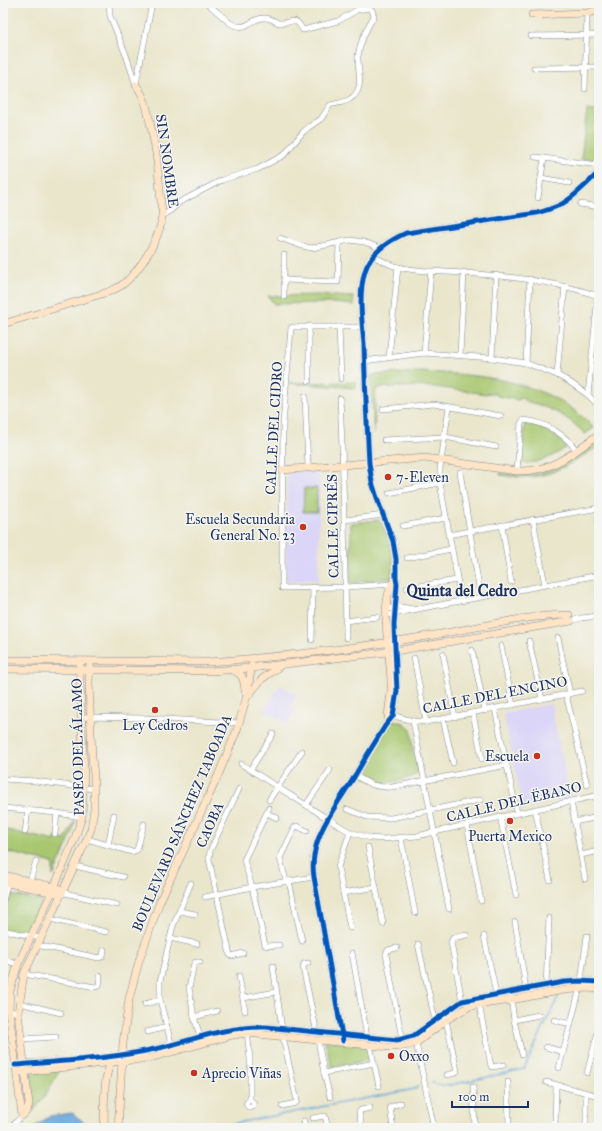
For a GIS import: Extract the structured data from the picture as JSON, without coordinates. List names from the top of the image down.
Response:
{
  "streets": {
    "street": [
      "SIN NOMBRE",
      "CALLE DEL CIDRO",
      "CALLE CIPRÉS",
      "CALLE DEL ENCINO",
      "PASEO DEL ÁLAMO",
      "CALLE DEL ËBANO",
      "BOULEVARD SÁNCHEZ TABOADA",
      "CAOBA"
    ]
  },
  "crossings": [
    ["CALLE DEL CIDRO", "CALLE CIPRÉS"]
  ],
  "districts": ["Quinta del Cedro"],
  "places": [
    "7-Eleven",
    "Escuela Secundaria General No. 23",
    "Ley Cedros",
    "Escuela",
    "Puerta Mexico",
    "Oxxo",
    "Aprecio Viñas"
  ],
  "scale_bar": "100 m"
}
